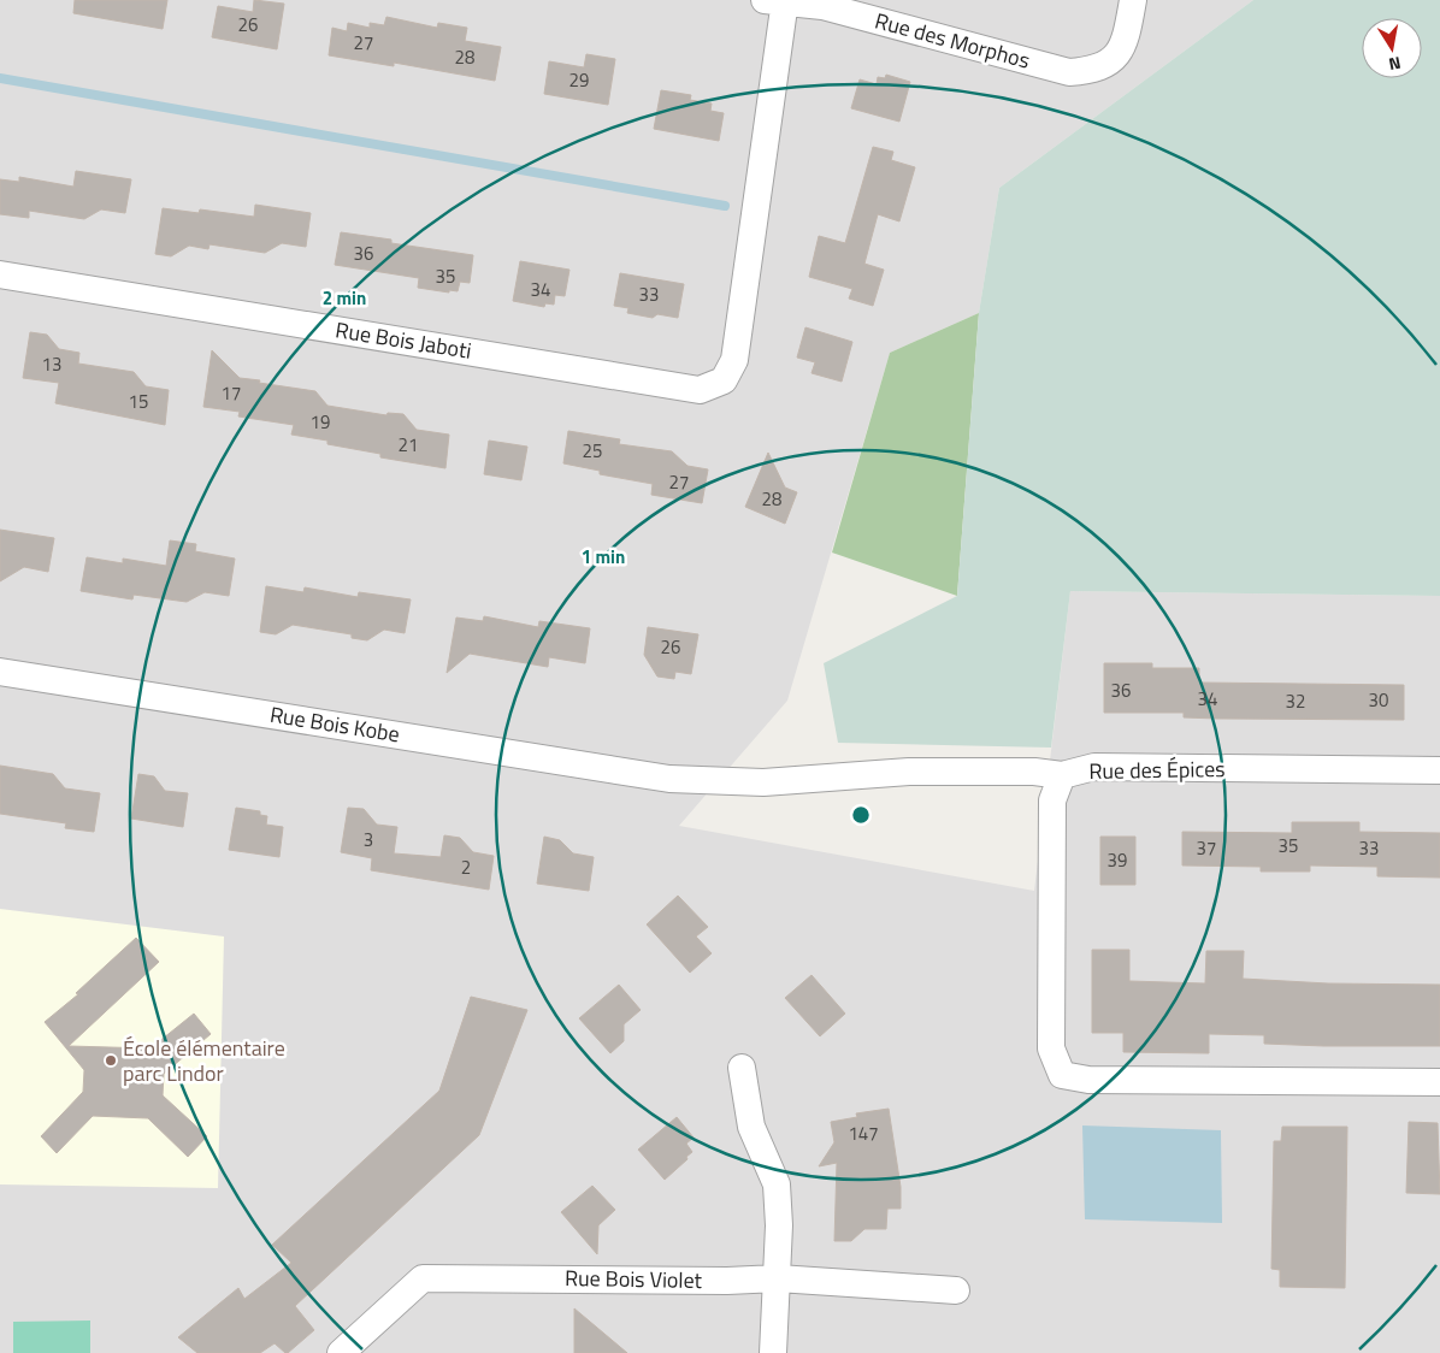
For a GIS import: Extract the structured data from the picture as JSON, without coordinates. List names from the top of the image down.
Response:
{
  "streets": {
    "street": [
      "Rue des Morphos",
      "Rue Bois Jaboti",
      "Rue Bois Kobe",
      "Rue des Épices",
      "Rue Bois Violet"
    ]
  },
  "crossings": [
    ["Rue des Morphos", "Rue Bois Jaboti"],
    ["Rue Bois Kobe", "Rue des Épices"]
  ],
  "places": ["École élémentaire parc Lindor"],
  "house_numbers": [
    "26",
    "27",
    "28",
    "29",
    "36",
    "35",
    "34",
    "33",
    "13",
    "17",
    "15",
    "19",
    "21",
    "25",
    "27",
    "28",
    "26",
    "36",
    "34",
    "30",
    "32",
    "3",
    "35",
    "37",
    "33",
    "39",
    "2",
    "147"
  ],
  "north": "bottom",
  "rings": ["2 min", "1 min"]
}
